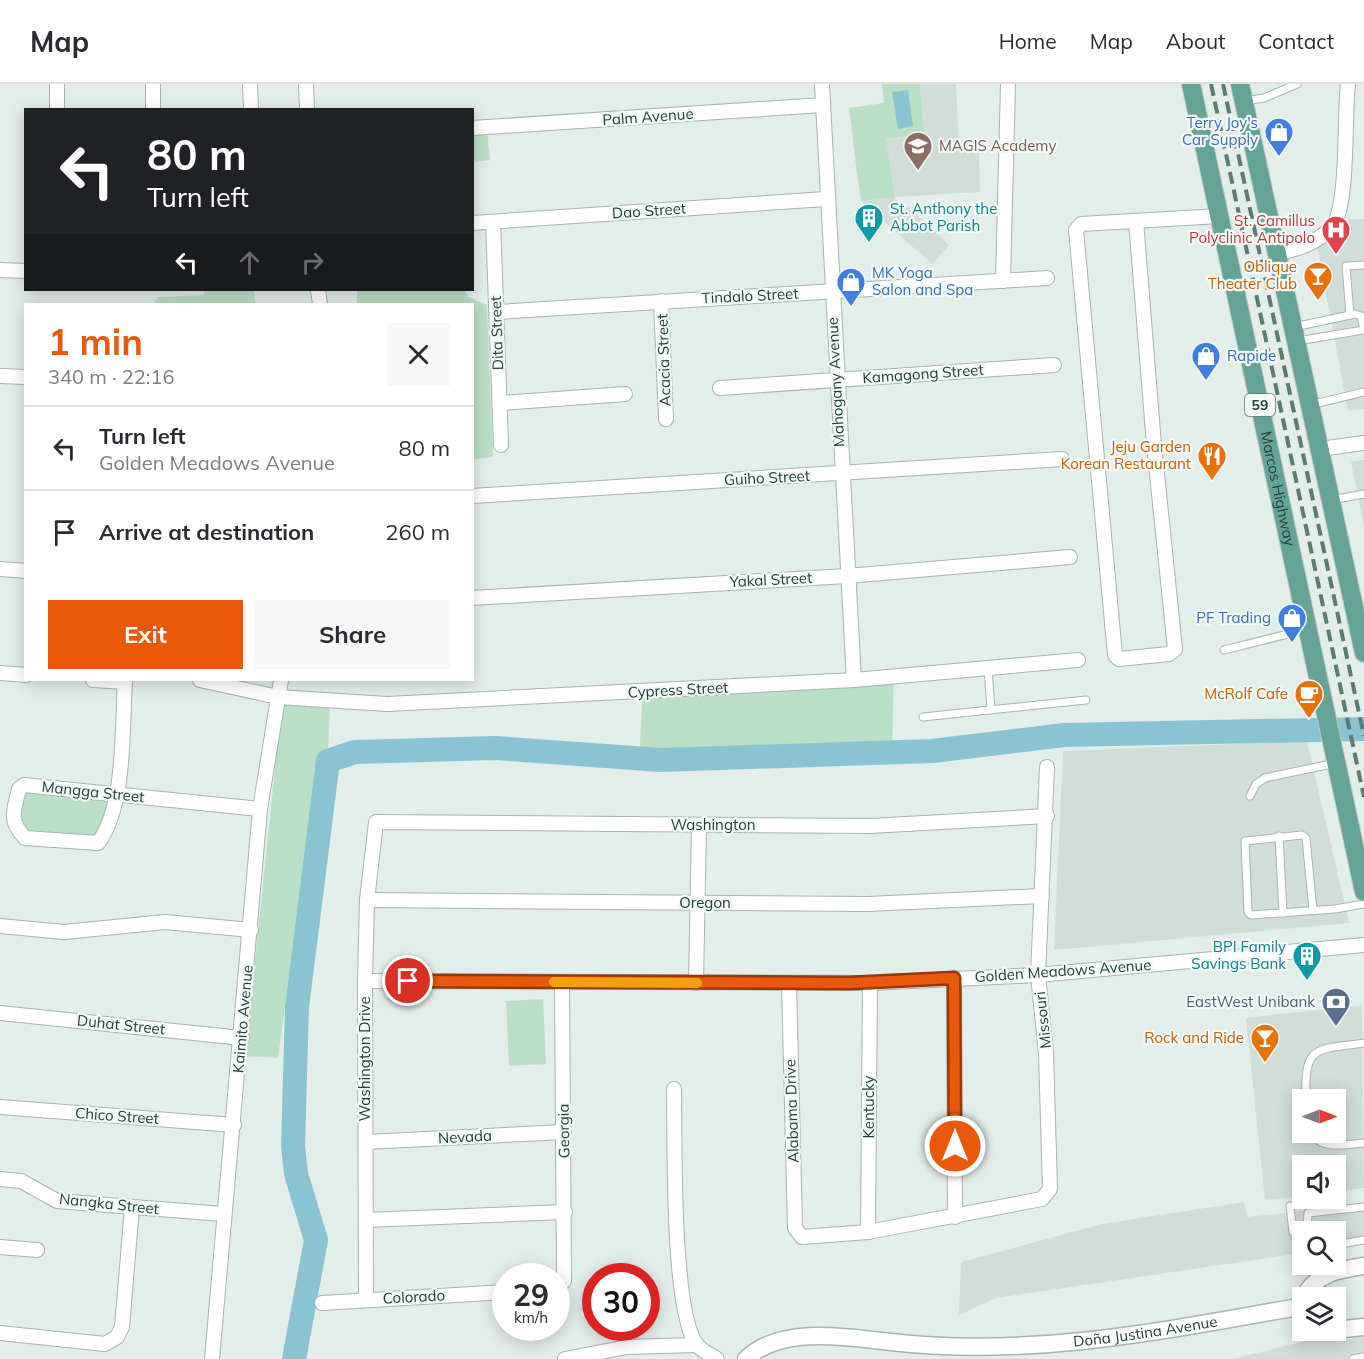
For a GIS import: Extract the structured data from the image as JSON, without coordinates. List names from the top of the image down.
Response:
{
  "streets": {
    "main road": ["59", "Marcos Highway"],
    "street": [
      "Palm Avenue",
      "Dao Street",
      "Tindalo Street",
      "Dita Street",
      "Acacia Street",
      "Kamagong Street",
      "Mahogany Avenue",
      "Guiho Street",
      "Yakal Street",
      "Cypress Street",
      "Mangga Street",
      "Washington",
      "Oregon",
      "Golden Meadows Avenue",
      "Kaimito Avenue",
      "Missouri",
      "Duhat Street",
      "Washington Drive",
      "Kentucky",
      "Alabama Drive",
      "Chico Street",
      "Georgia",
      "Nevada",
      "Nangka Street",
      "Colorado",
      "Doña Justina Avenue"
    ]
  },
  "crossings": [
    ["Palm Avenue", "Mahogany Avenue"],
    ["Dao Street", "Dita Street"],
    ["Dao Street", "Mahogany Avenue"],
    ["Tindalo Street", "Dita Street"],
    ["Tindalo Street", "Acacia Street"],
    ["Tindalo Street", "Mahogany Avenue"],
    ["Kamagong Street", "Mahogany Avenue"],
    ["Mahogany Avenue", "Guiho Street"],
    ["Mahogany Avenue", "Yakal Street"],
    ["Mahogany Avenue", "Cypress Street"],
    ["Cypress Street", "Kaimito Avenue"],
    ["Mangga Street", "Kaimito Avenue"],
    ["Washington", "Missouri"],
    ["Washington", "Washington Drive"],
    ["Oregon", "Missouri"],
    ["Oregon", "Washington Drive"],
    ["Golden Meadows Avenue", "Missouri"],
    ["Golden Meadows Avenue", "Washington Drive"],
    ["Golden Meadows Avenue", "Kentucky"],
    ["Golden Meadows Avenue", "Alabama Drive"],
    ["Golden Meadows Avenue", "Georgia"],
    ["Kaimito Avenue", "Duhat Street"],
    ["Kaimito Avenue", "Chico Street"],
    ["Kaimito Avenue", "Nangka Street"],
    ["Washington Drive", "Nevada"],
    ["Washington Drive", "Colorado"],
    ["Kentucky", "Alabama Drive"],
    ["Georgia", "Nevada"]
  ],
  "places": {
    "shop": [
      "Terry Joy's Car Supply",
      "MK Yoga Salon and Spa",
      "Rapide",
      "PF Trading"
    ],
    "school or university": ["MAGIS Academy"],
    "building": ["St. Anthony the Abbot Parish", "BPI Family Savings Bank"],
    "hospital": ["St. Camillus Polyclinic Antipolo"],
    "bar": ["Oblique Theater Club", "Rock and Ride"],
    "restaurant": ["Jeju Garden Korean Restaurant"],
    "cafe": ["McRolf Cafe"],
    "bank": ["EastWest Unibank"]
  },
  "north": "right",
  "page": {
    "header": "Map",
    "nav": [
      "Home",
      "Map",
      "About",
      "Contact"
    ],
    "turn": ["80 m", "Turn left"],
    "heading": ["1 min", "340 m · 22:16"],
    "list": [
      {
        "name": "Turn left",
        "note": "Golden Meadows Avenue",
        "value": "80 m"
      },
      {
        "name": "Arrive at destination",
        "value": "260 m"
      }
    ],
    "buttons": ["Exit", "Share"],
    "speed": "29 km/h",
    "limit": "30"
  }
}
